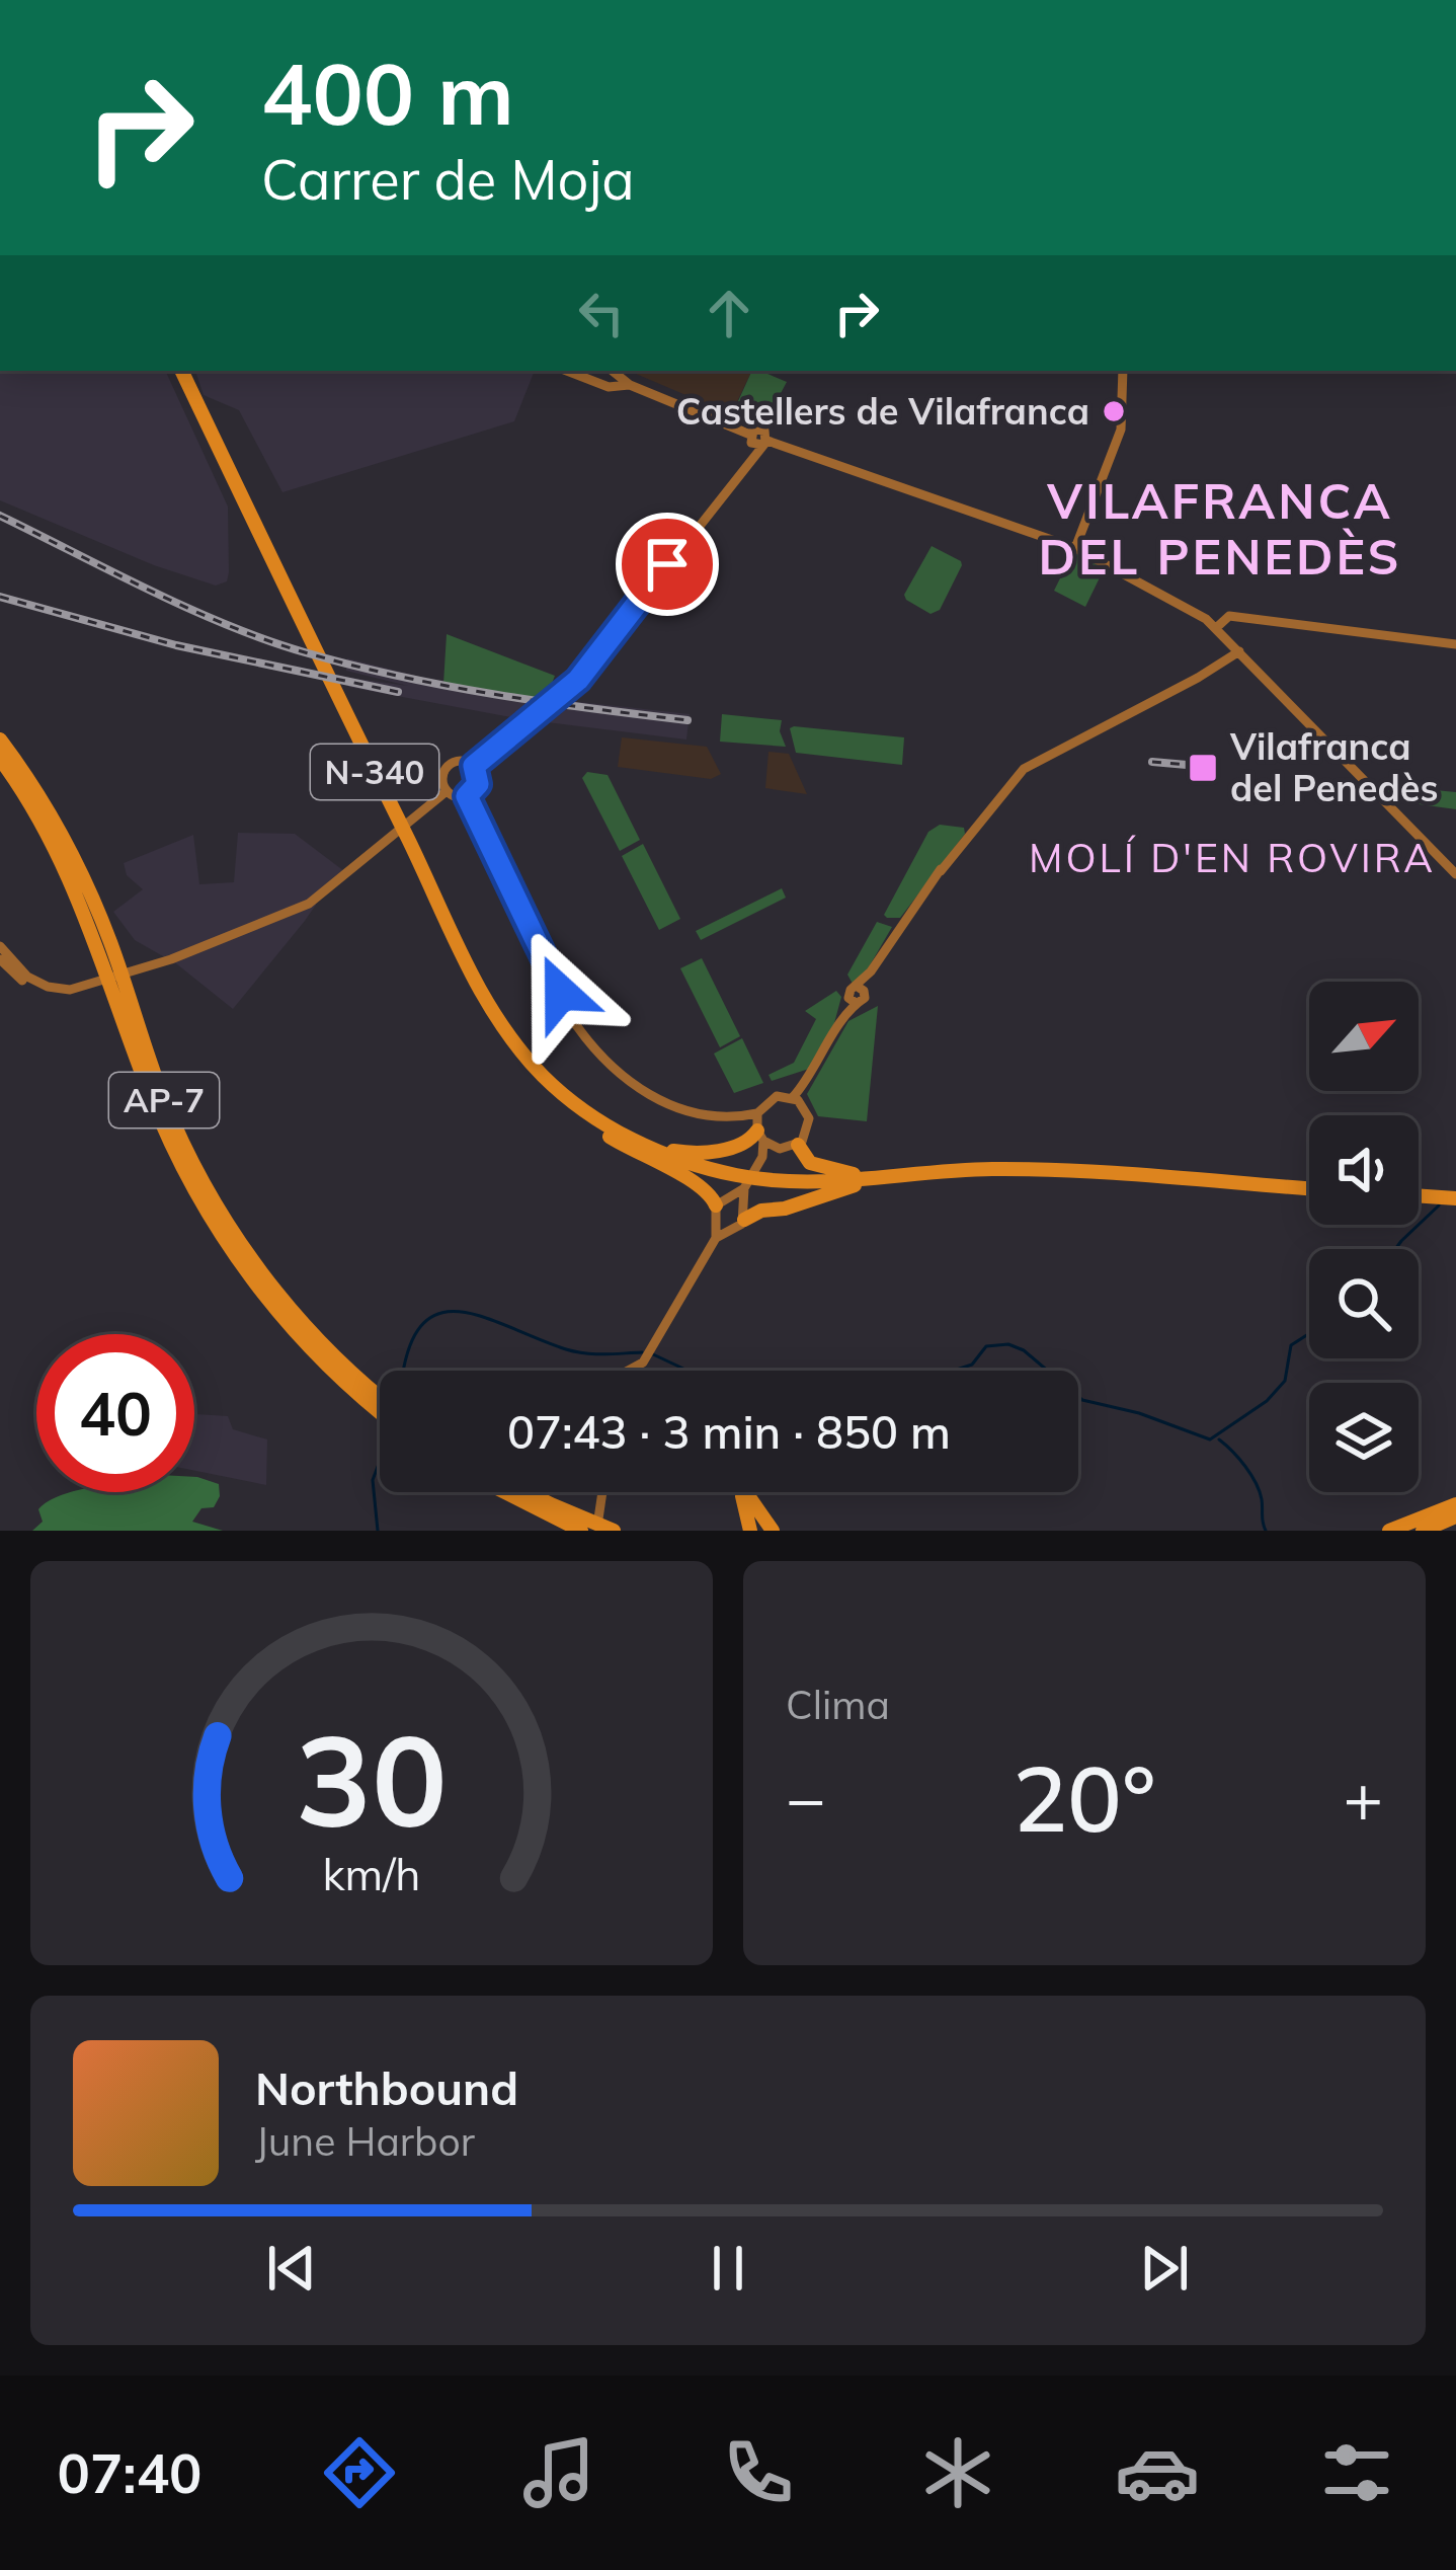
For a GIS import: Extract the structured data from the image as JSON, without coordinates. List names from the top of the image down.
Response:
{
  "streets": {
    "highway": ["N-340", "AP-7"]
  },
  "districts": ["VILAFRANCA DEL PENEDÈS", "MOLÍ D'EN ROVIRA"],
  "places": {
    "other": ["Castellers de Vilafranca"],
    "transit": ["Vilafranca del Penedès"]
  },
  "north": "top right",
  "page": {
    "turn": ["400 m", "Carrer de Moja"],
    "limit": "40",
    "trip": "07:43 · 3 min · 850 m",
    "tile": "Clima",
    "heat": ["−", "20°", "+"],
    "song": ["Northbound", "June Harbor"],
    "tabs": "07:40",
    "gauge": ["30", "km/h"]
  }
}
